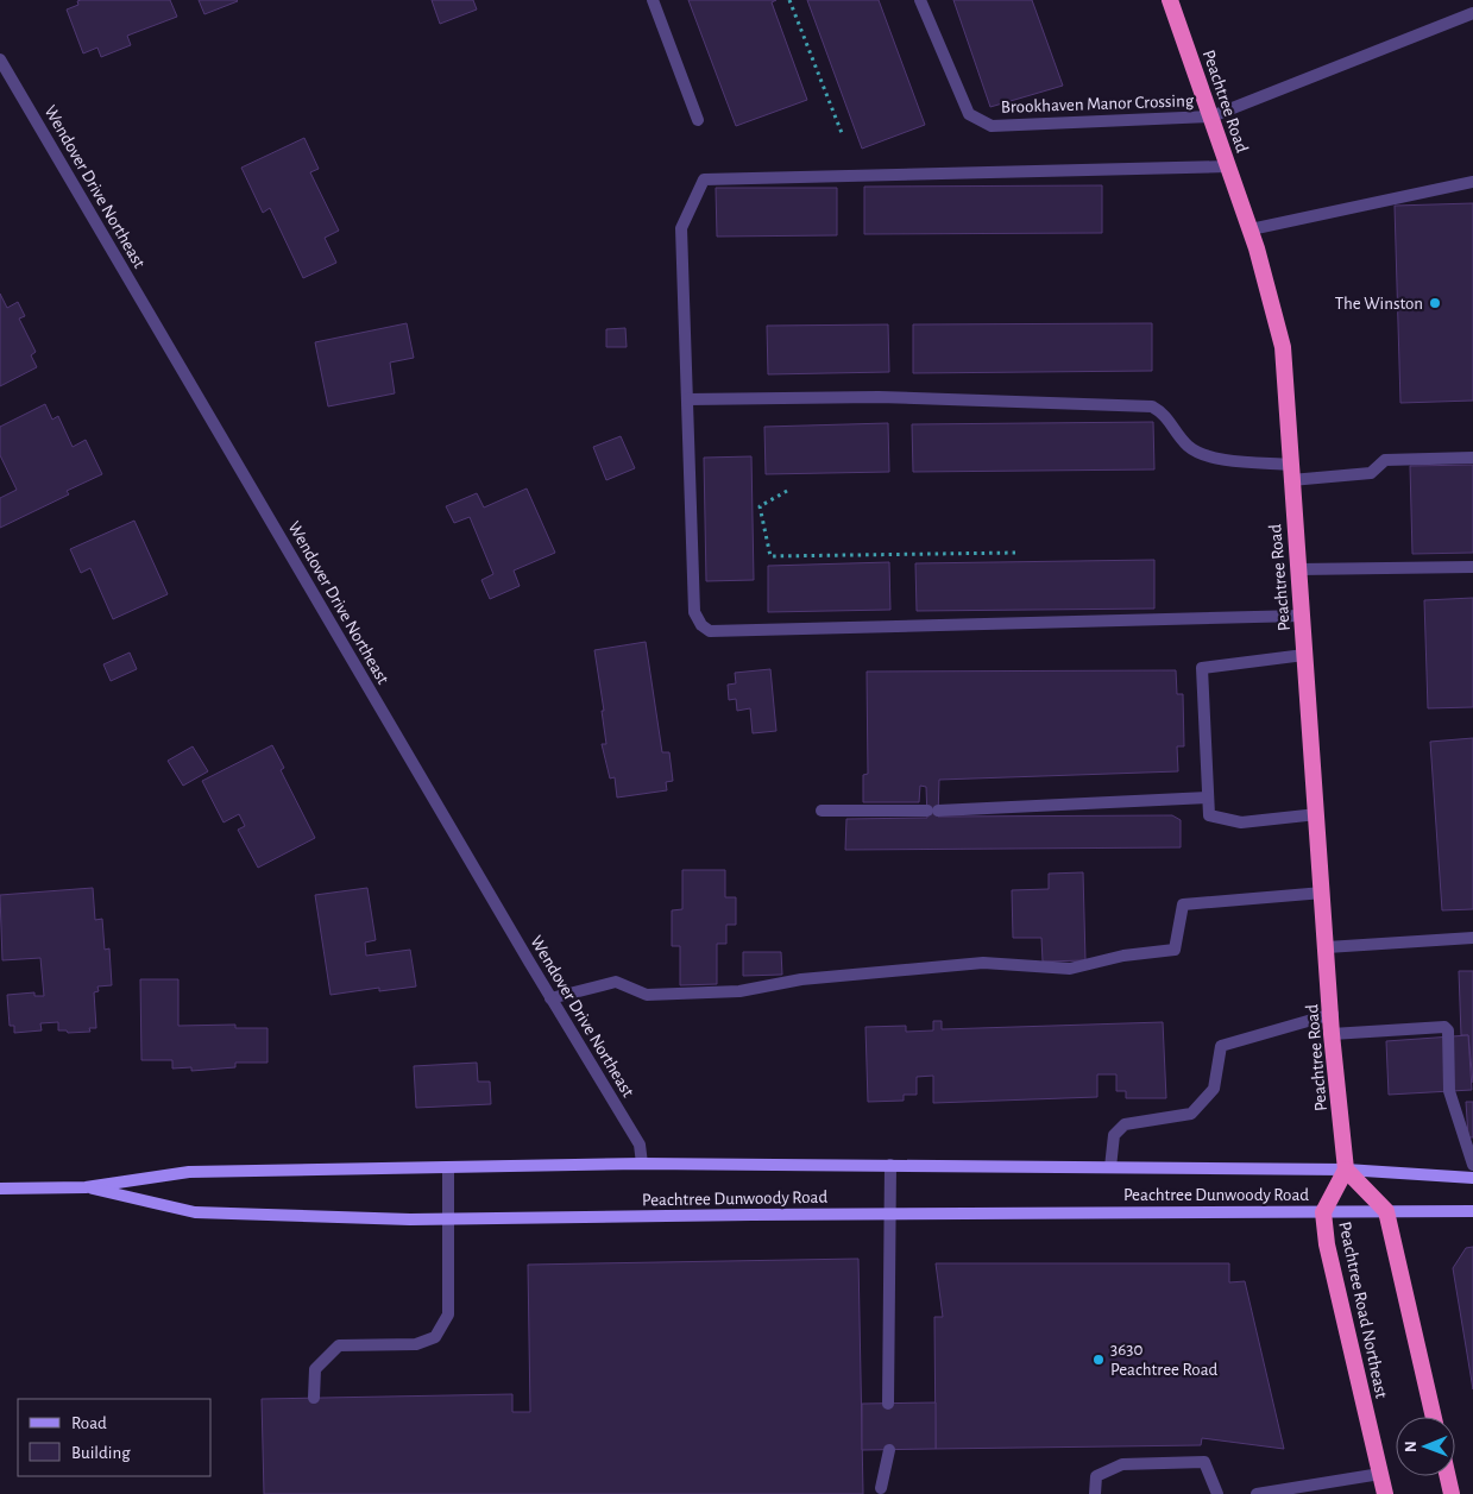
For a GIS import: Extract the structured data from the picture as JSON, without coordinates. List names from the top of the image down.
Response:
{
  "streets": {
    "highway": ["Peachtree Road", "Peachtree Road Northeast"],
    "main road": ["Peachtree Dunwoody Road"],
    "street": ["Brookhaven Manor Crossing", "Wendover Drive Northeast"]
  },
  "crossings": [
    ["Peachtree Road", "Brookhaven Manor Crossing"],
    ["Peachtree Road", "Peachtree Dunwoody Road"],
    ["Peachtree Road", "Peachtree Road Northeast"],
    ["Wendover Drive Northeast", "Peachtree Dunwoody Road"],
    ["Peachtree Dunwoody Road", "Peachtree Road Northeast"]
  ],
  "places": ["The Winston", "3630 Peachtree Road"],
  "legend": ["Road", "Building"],
  "north": "left"
}
